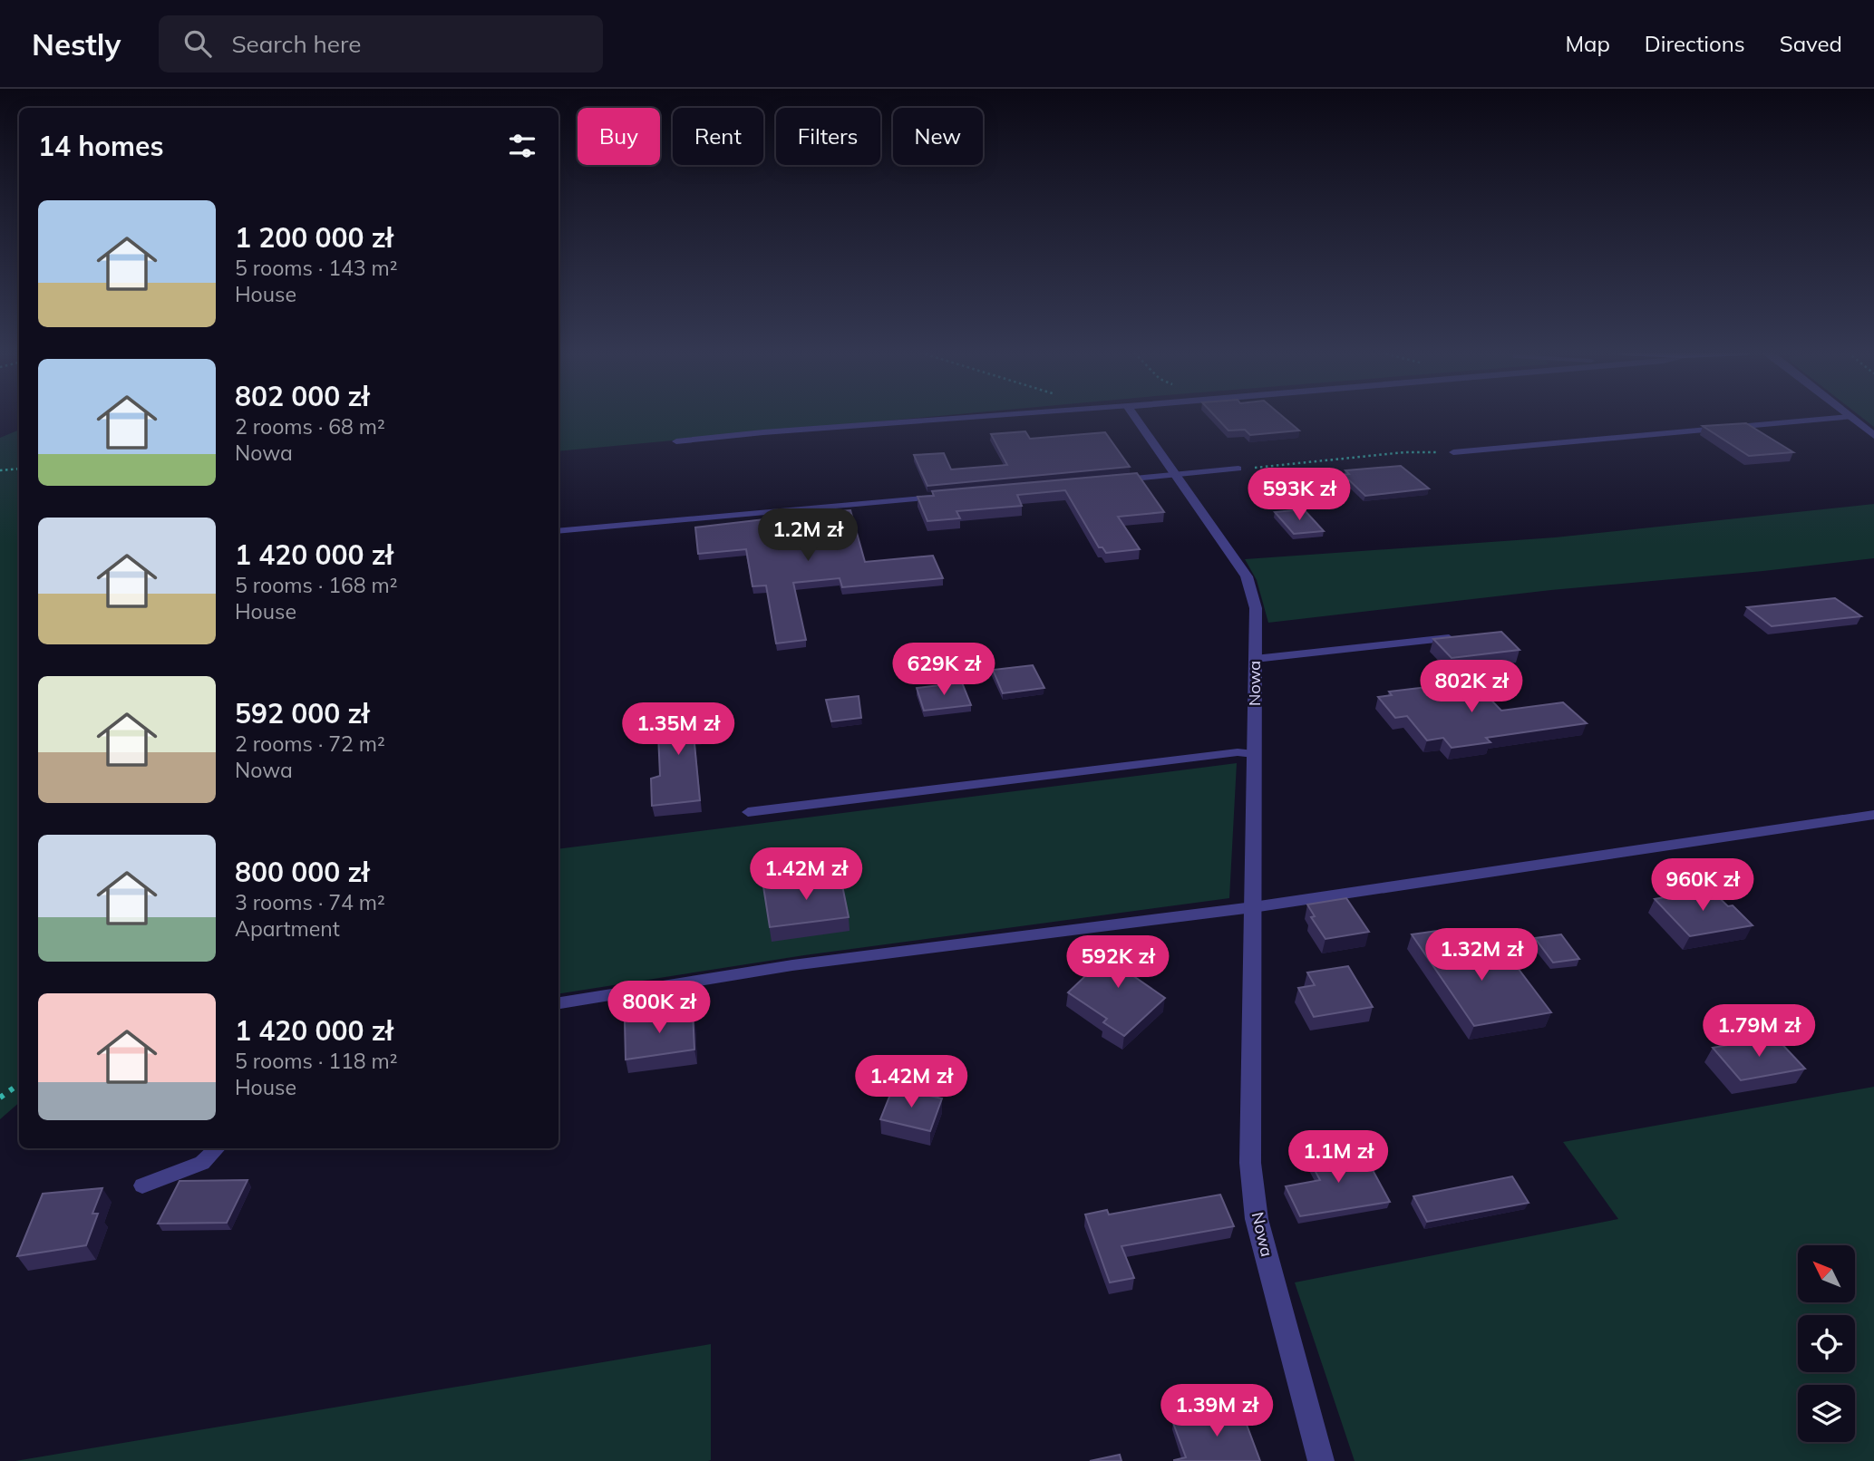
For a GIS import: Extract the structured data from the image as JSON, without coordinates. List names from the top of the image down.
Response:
{
  "streets": {
    "street": ["Nowa"]
  },
  "north": "top left",
  "page": {
    "header": "Nestly",
    "search": "Search here",
    "nav": ["Map", "Directions", "Saved"],
    "chip": [
      "Buy",
      "Rent",
      "Filters",
      "New"
    ],
    "heading": "14 homes",
    "list": [
      {
        "name": "1 200 000 zł",
        "note": "5 rooms · 143 m² · House"
      },
      {
        "name": "802 000 zł",
        "note": "2 rooms · 68 m² · Nowa"
      },
      {
        "name": "1 420 000 zł",
        "note": "5 rooms · 168 m² · House"
      },
      {
        "name": "592 000 zł",
        "note": "2 rooms · 72 m² · Nowa"
      },
      {
        "name": "800 000 zł",
        "note": "3 rooms · 74 m² · Apartment"
      },
      {
        "name": "1 420 000 zł",
        "note": "5 rooms · 118 m² · House"
      }
    ],
    "price": [
      "593K zł",
      "1.2M zł",
      "629K zł",
      "802K zł",
      "1.35M zł",
      "1.42M zł",
      "960K zł",
      "1.32M zł",
      "592K zł",
      "800K zł",
      "1.79M zł",
      "1.42M zł",
      "1.1M zł",
      "1.39M zł"
    ]
  }
}
